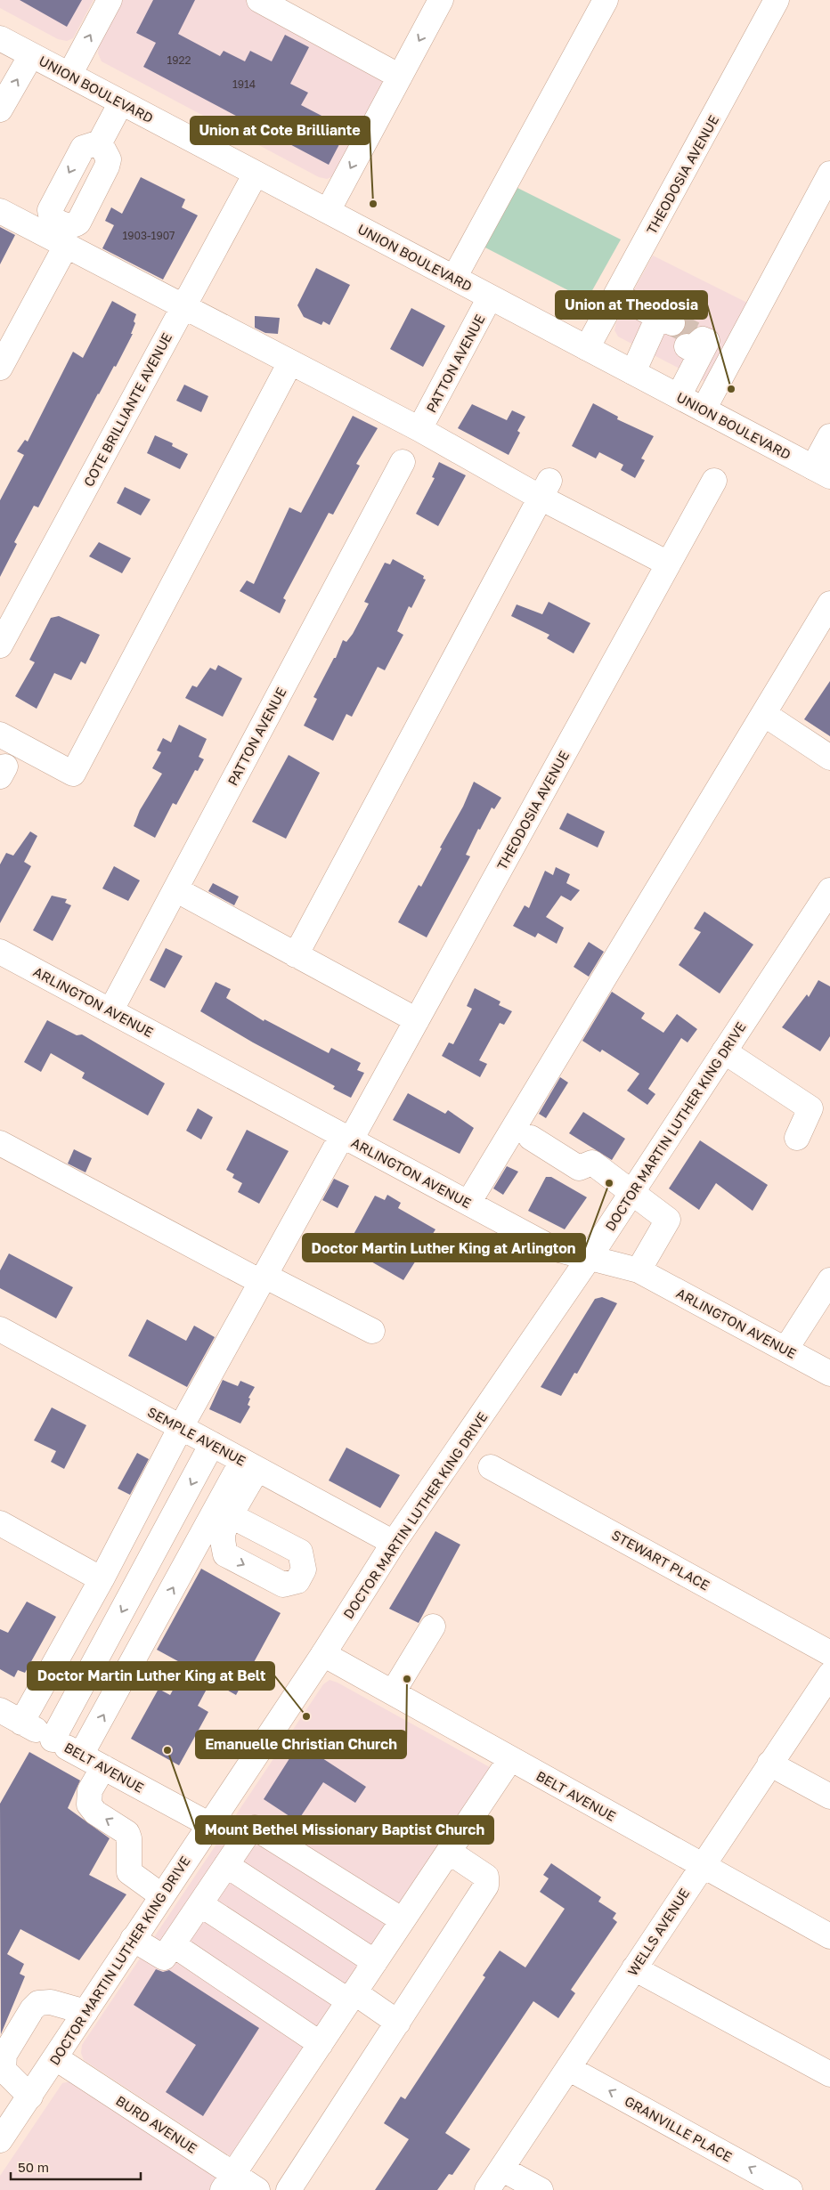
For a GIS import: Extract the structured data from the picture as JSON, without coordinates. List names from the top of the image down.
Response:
{
  "streets": {
    "street": [
      "UNION BOULEVARD",
      "THEODOSIA AVENUE",
      "PATTON AVENUE",
      "COTE BRILLIANTE AVENUE",
      "ARLINGTON AVENUE",
      "DOCTOR MARTIN LUTHER KING DRIVE",
      "SEMPLE AVENUE",
      "STEWART PLACE",
      "BELT AVENUE",
      "WELLS AVENUE",
      "BURD AVENUE",
      "GRANVILLE PLACE"
    ]
  },
  "crossings": [
    ["UNION BOULEVARD", "THEODOSIA AVENUE"],
    ["UNION BOULEVARD", "PATTON AVENUE"],
    ["UNION BOULEVARD", "COTE BRILLIANTE AVENUE"],
    ["THEODOSIA AVENUE", "ARLINGTON AVENUE"],
    ["THEODOSIA AVENUE", "SEMPLE AVENUE"],
    ["THEODOSIA AVENUE", "BELT AVENUE"],
    ["PATTON AVENUE", "ARLINGTON AVENUE"],
    ["ARLINGTON AVENUE", "DOCTOR MARTIN LUTHER KING DRIVE"],
    ["DOCTOR MARTIN LUTHER KING DRIVE", "SEMPLE AVENUE"],
    ["DOCTOR MARTIN LUTHER KING DRIVE", "BELT AVENUE"],
    ["DOCTOR MARTIN LUTHER KING DRIVE", "BURD AVENUE"],
    ["BELT AVENUE", "WELLS AVENUE"],
    ["WELLS AVENUE", "GRANVILLE PLACE"]
  ],
  "places": [
    "Union at Cote Brilliante",
    "Union at Theodosia",
    "Doctor Martin Luther King at Arlington",
    "Emanuelle Christian Church",
    "Doctor Martin Luther King at Belt",
    "Mount Bethel Missionary Baptist Church"
  ],
  "house_numbers": ["1922", "1914", "1903-1907"],
  "scale_bar": "50 m"
}
